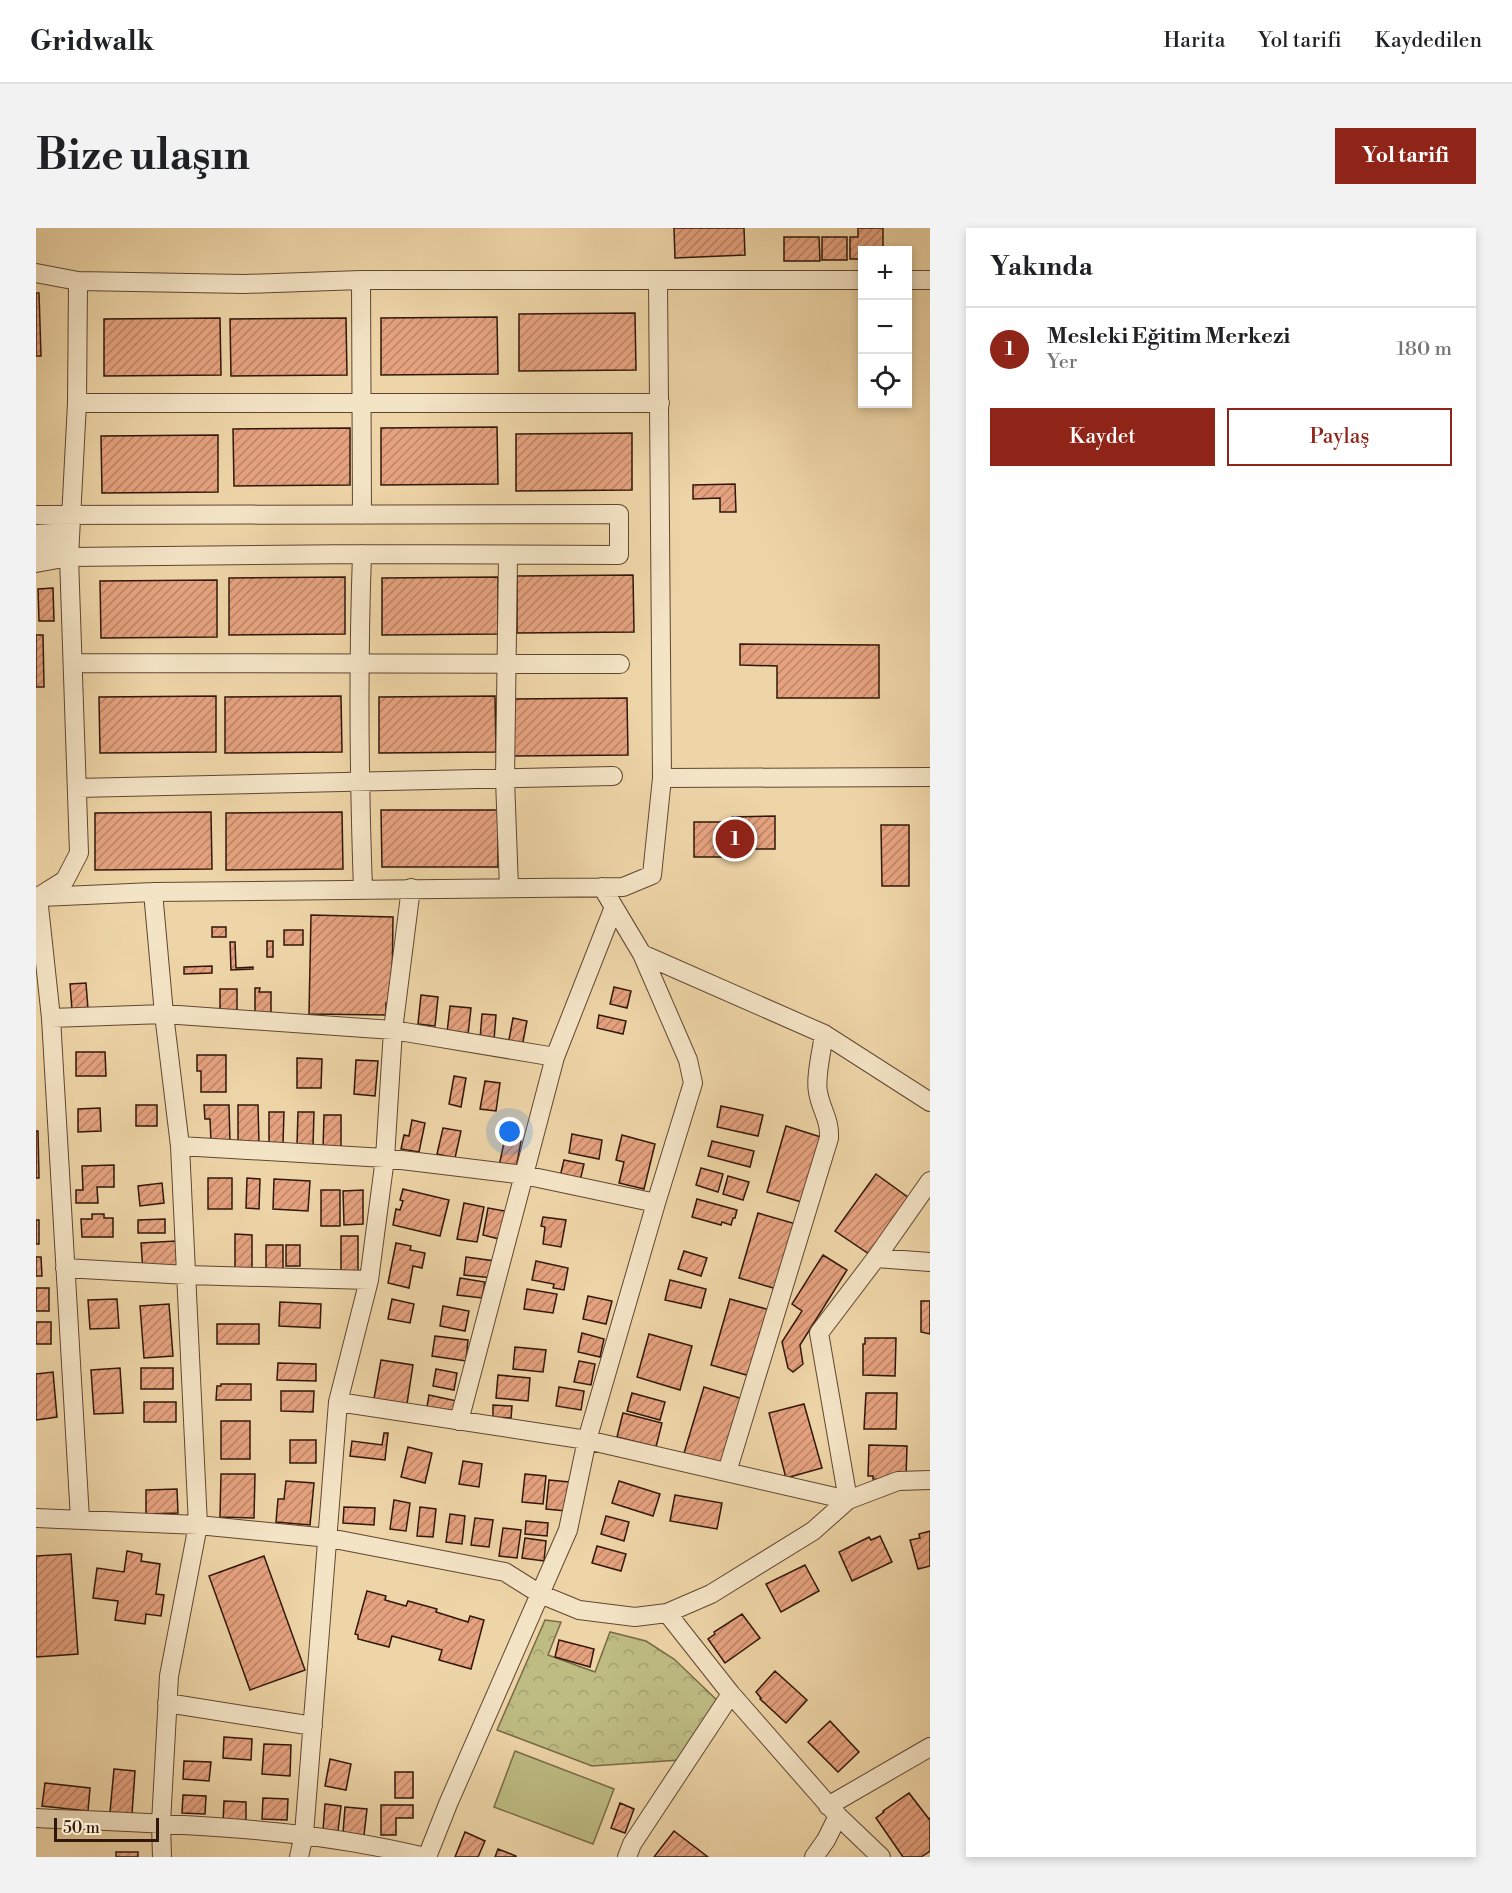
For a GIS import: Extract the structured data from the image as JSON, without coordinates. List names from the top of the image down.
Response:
{
  "scale_bar": "50 m",
  "page": {
    "header": "Gridwalk",
    "nav": ["Harita", "Yol tarifi", "Kaydedilen"],
    "buttons": [
      "Yol tarifi",
      ["Kaydet", "Paylaş"]
    ],
    "title": "Bize ulaşın",
    "heading": "Yakında",
    "map_buttons": ["+", "−"],
    "list": [
      {
        "mark": "1",
        "name": "Mesleki Eğitim Merkezi",
        "note": "Yer",
        "value": "180 m"
      }
    ],
    "pins": "1",
    "scale": "50 m"
  }
}
